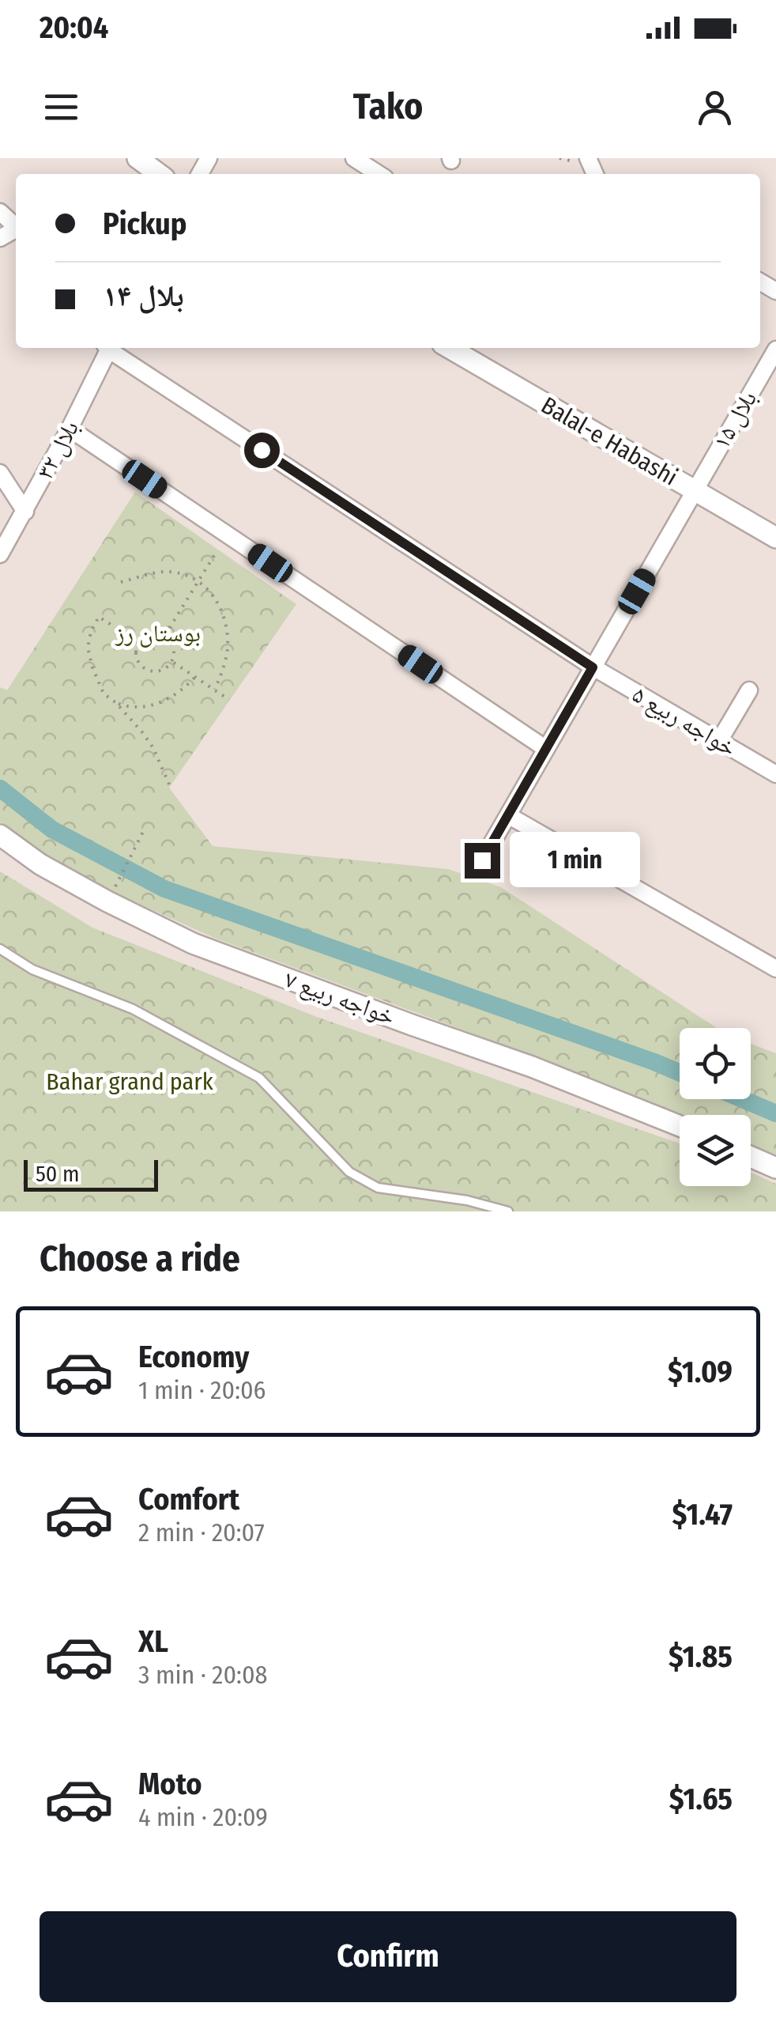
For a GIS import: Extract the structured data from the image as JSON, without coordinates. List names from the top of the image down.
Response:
{
  "streets": {
    "street": [
      "بلال ۱۵",
      "Balal-e Habashi",
      "بلال ۳۲",
      "خواجه ربیع ۵",
      "خواجه ربیع ۷"
    ]
  },
  "crossings": [
    ["بلال ۱۵", "Balal-e Habashi"],
    ["بلال ۱۵", "خواجه ربیع ۵"]
  ],
  "parks": ["بوستان رز", "Bahar grand park"],
  "scale_bar": "50 m",
  "page": {
    "status": "20:04",
    "header": "Tako",
    "banner": ["Pickup", "بلال ۱۴"],
    "bubble": "1 min",
    "scale": "50 m",
    "heading": "Choose a ride",
    "list": [
      {
        "name": "Economy",
        "note": "1 min · 20:06",
        "value": "$1.09"
      },
      {
        "name": "Comfort",
        "note": "2 min · 20:07",
        "value": "$1.47"
      },
      {
        "name": "XL",
        "note": "3 min · 20:08",
        "value": "$1.85"
      },
      {
        "name": "Moto",
        "note": "4 min · 20:09",
        "value": "$1.65"
      }
    ],
    "buttons": "Confirm"
  }
}
